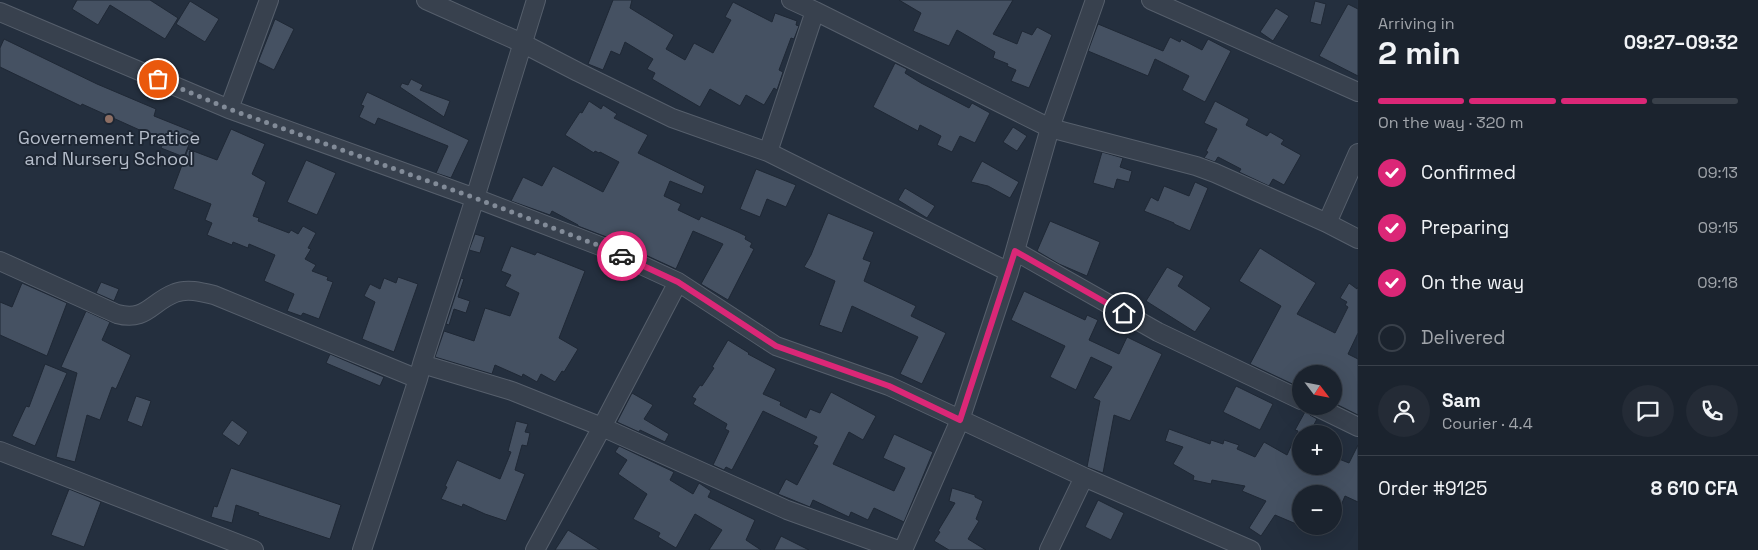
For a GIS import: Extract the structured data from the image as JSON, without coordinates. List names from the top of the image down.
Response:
{
  "places": ["Governement Pratice and Nursery School"],
  "north": "bottom right",
  "page": {
    "heading": ["2 min", "Arriving in", "09:27–09:32"],
    "panel": [
      "Sam",
      "Courier · 4.4",
      "Order #9125",
      "8 610 CFA"
    ],
    "bar": "On the way · 320 m",
    "list": [
      ["Confirmed", "09:13"],
      ["Preparing", "09:15"],
      ["On the way", "09:18"],
      "Delivered"
    ],
    "map_buttons": ["+", "−"]
  }
}
